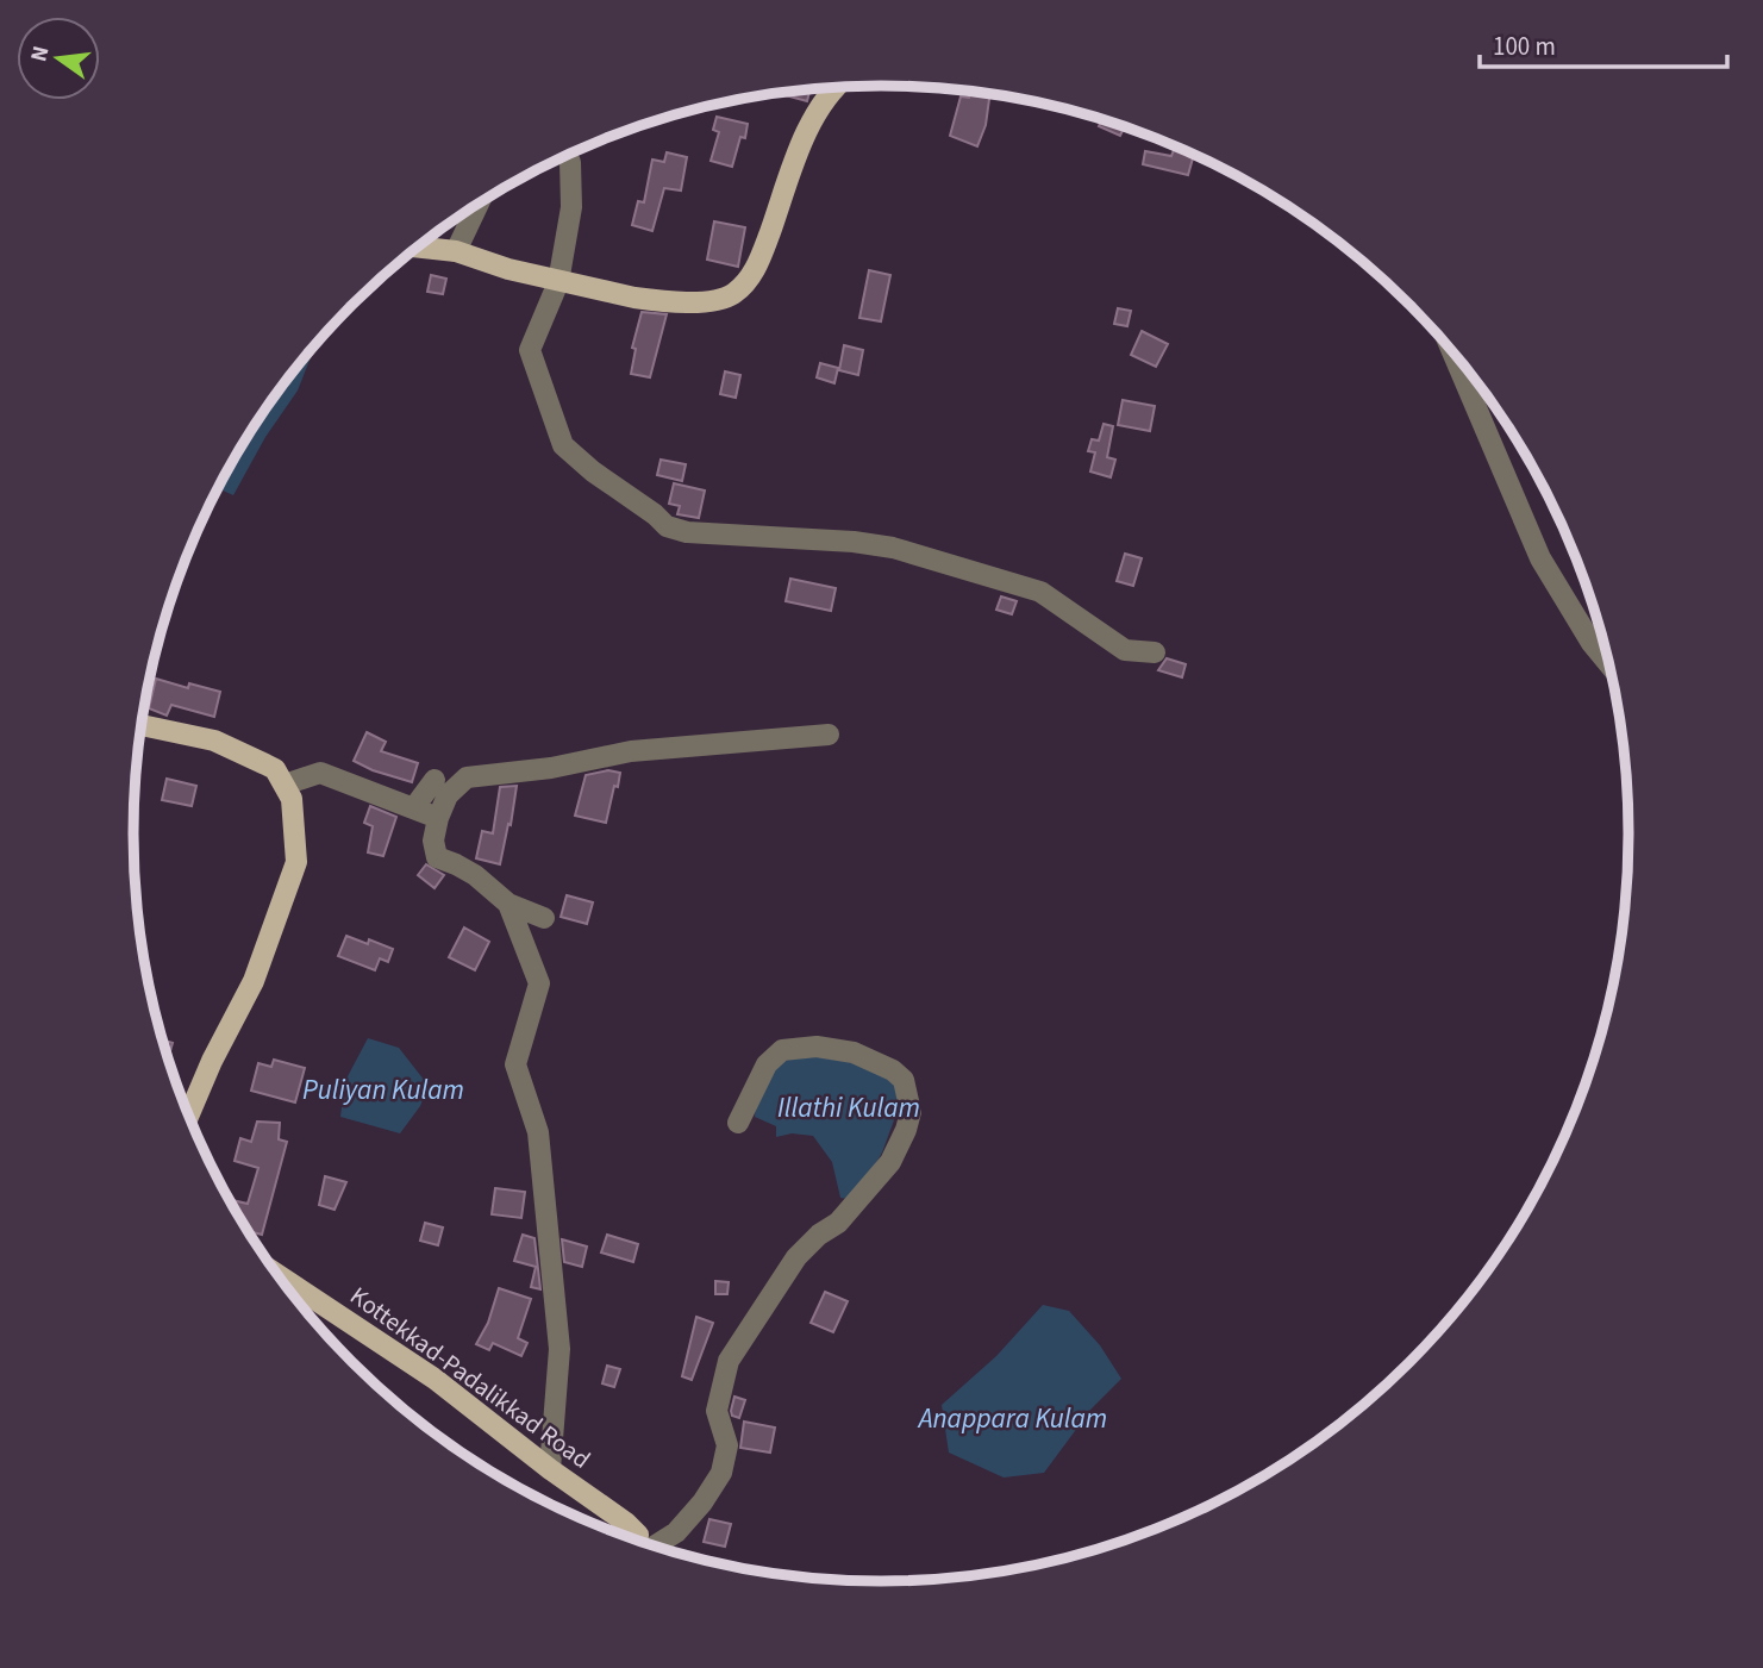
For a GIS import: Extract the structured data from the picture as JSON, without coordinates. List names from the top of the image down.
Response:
{
  "streets": {
    "main road": ["Kottekkad-Padalikkad Road"]
  },
  "water": ["Puliyan Kulam", "Illathi Kulam", "Anappara Kulam"],
  "scale_bar": "100 m",
  "north": "left"
}
